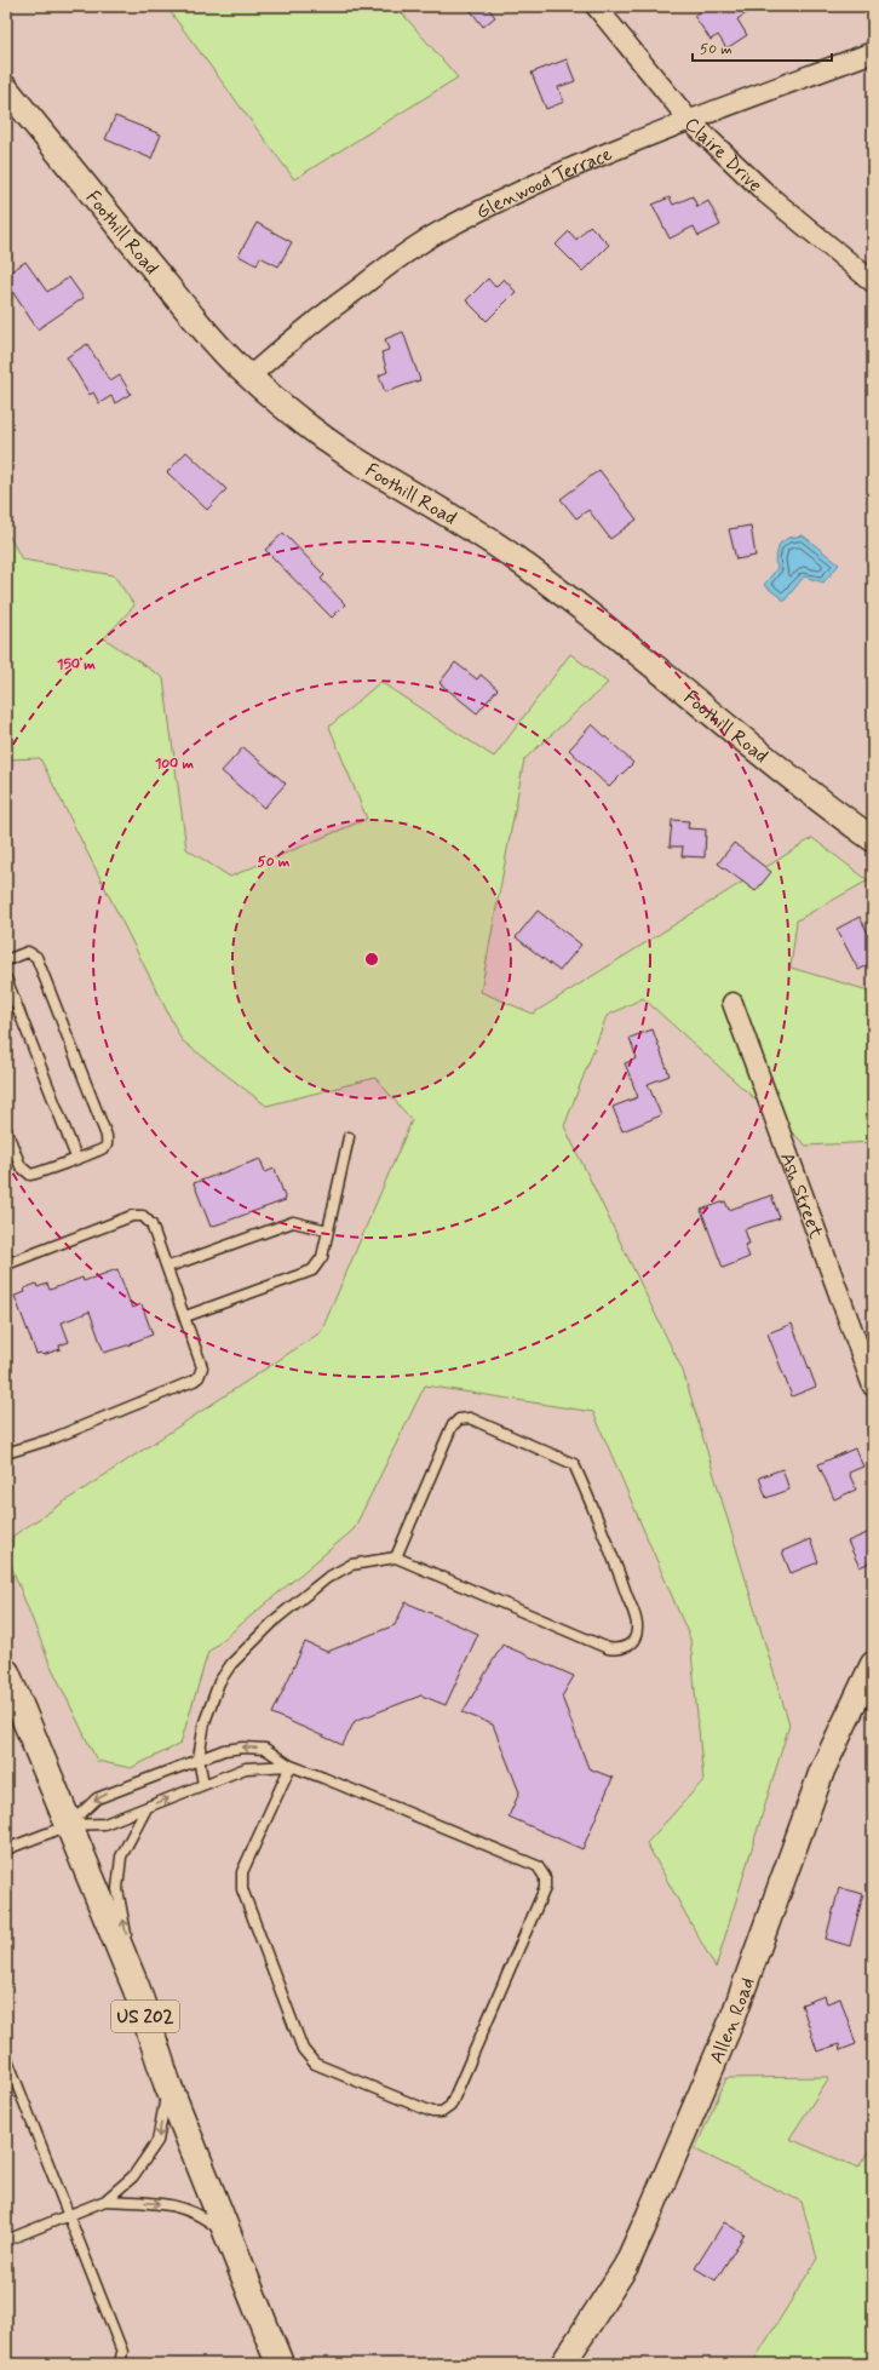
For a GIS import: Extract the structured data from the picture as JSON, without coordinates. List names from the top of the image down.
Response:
{
  "streets": {
    "highway": ["US 202"],
    "street": [
      "Claire Drive",
      "Glenwood Terrace",
      "Foothill Road",
      "Ash Street",
      "Allen Road"
    ]
  },
  "crossings": [
    ["Claire Drive", "Glenwood Terrace"],
    ["Glenwood Terrace", "Foothill Road"]
  ],
  "scale_bar": "50 m",
  "rings": ["150 m", "100 m", "50 m"]
}
